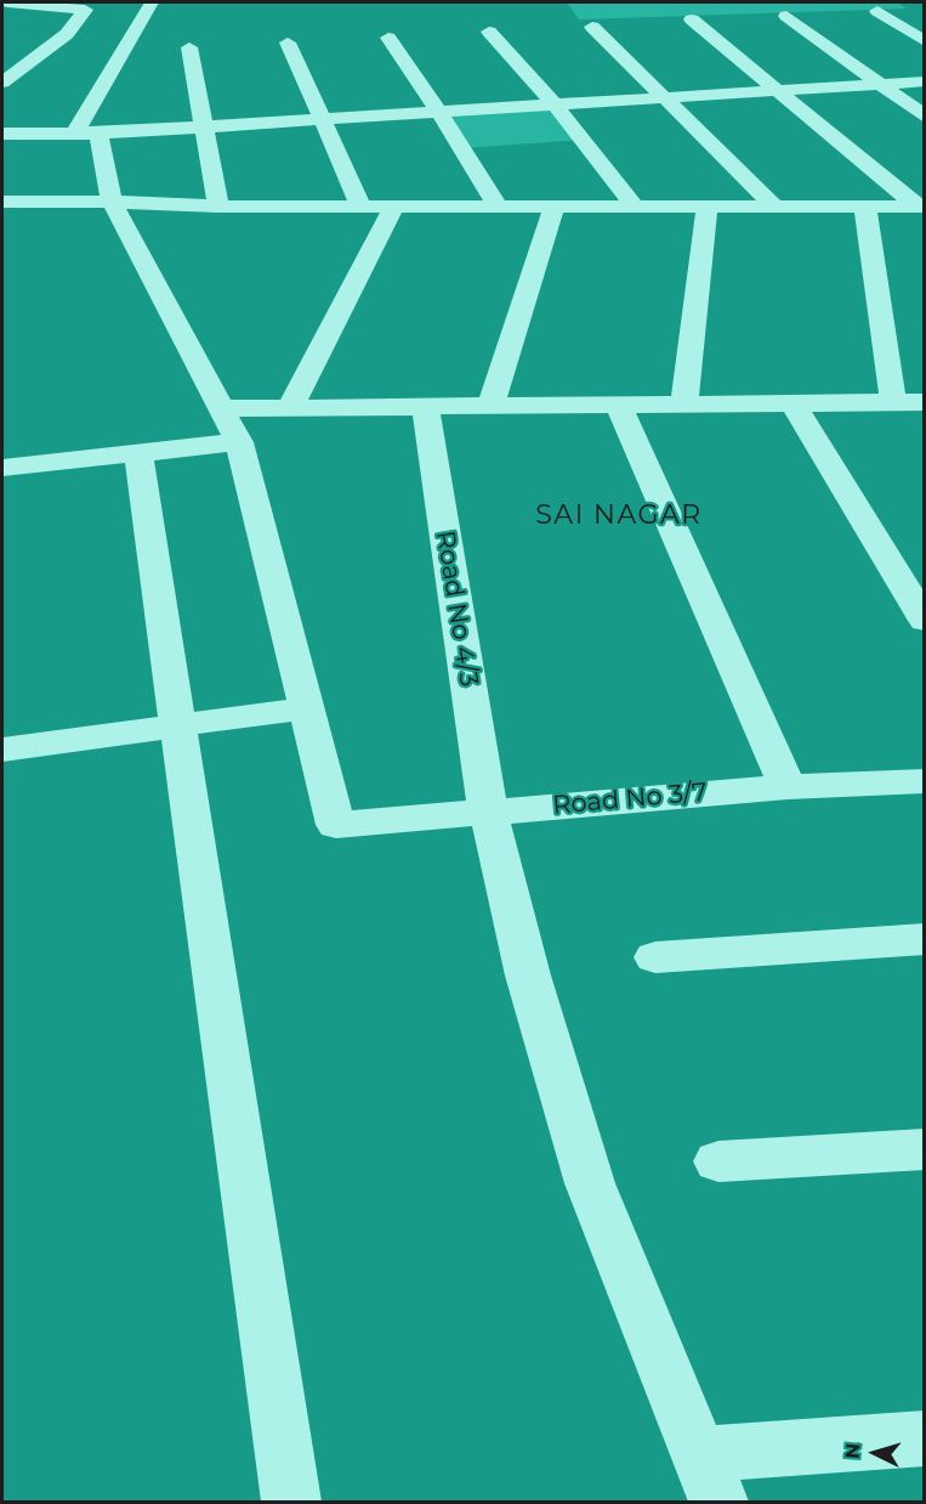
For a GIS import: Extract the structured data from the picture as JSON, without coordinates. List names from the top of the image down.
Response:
{
  "streets": {
    "street": ["Road No 4/3", "Road No 3/7"]
  },
  "crossings": [
    ["Road No 4/3", "Road No 3/7"]
  ],
  "districts": ["SAI NAGAR"],
  "north": "left"
}
